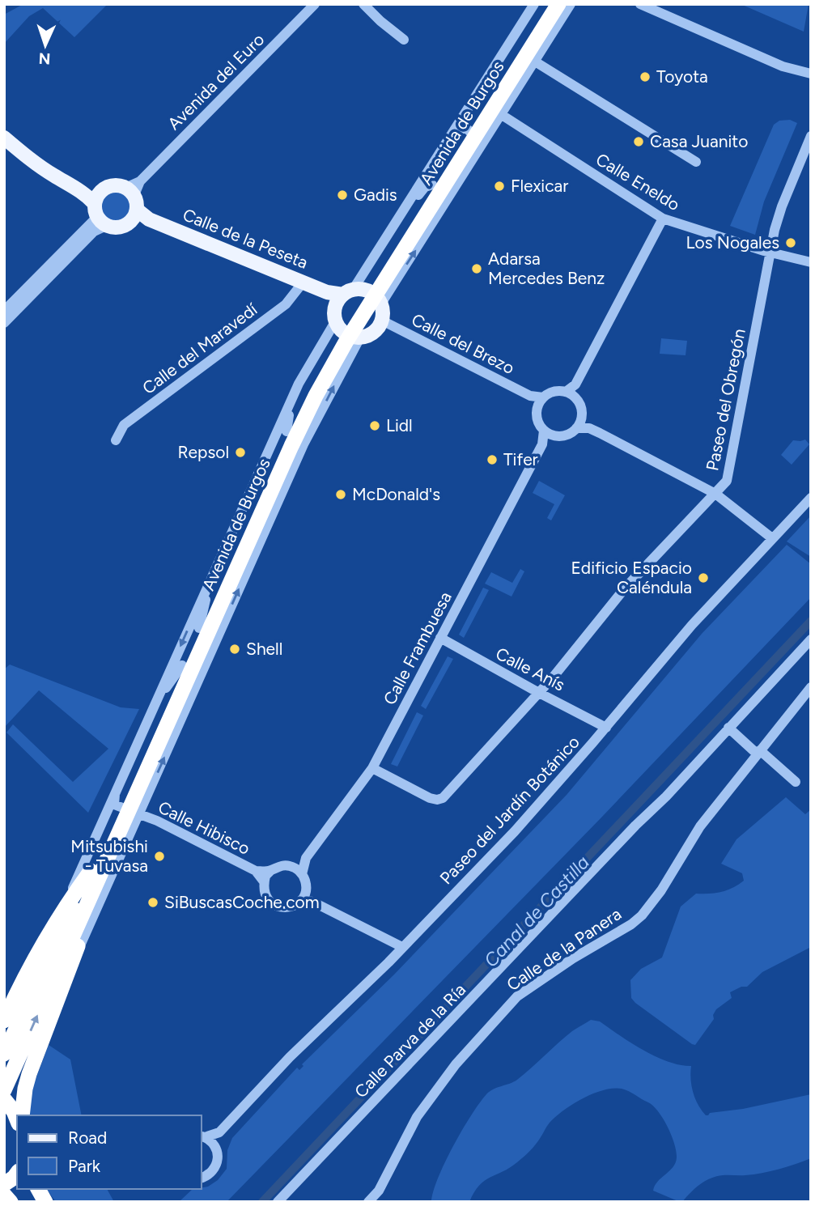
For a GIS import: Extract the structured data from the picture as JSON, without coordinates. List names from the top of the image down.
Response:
{
  "streets": {
    "highway": ["Avenida de Burgos"],
    "main road": ["Calle de la Peseta"],
    "street": [
      "Avenida del Euro",
      "Calle Eneldo",
      "Calle del Brezo",
      "Calle del Maravedí",
      "Paseo del Obregón",
      "Calle Frambuesa",
      "Calle Anís",
      "Paseo del Jardín Botánico",
      "Calle Hibisco",
      "Calle de la Panera",
      "Calle Parva de la Ría"
    ]
  },
  "crossings": [
    ["Avenida del Euro", "Calle de la Peseta"],
    ["Avenida de Burgos", "Calle Eneldo"],
    ["Avenida de Burgos", "Calle de la Peseta"],
    ["Avenida de Burgos", "Calle Hibisco"],
    ["Calle Eneldo", "Paseo del Obregón"],
    ["Calle de la Peseta", "Calle del Maravedí"],
    ["Calle del Brezo", "Calle Frambuesa"],
    ["Paseo del Obregón", "Calle Frambuesa"],
    ["Paseo del Obregón", "Calle Anís"],
    ["Calle Frambuesa", "Calle Anís"],
    ["Calle Frambuesa", "Calle Hibisco"],
    ["Calle Anís", "Paseo del Jardín Botánico"]
  ],
  "water": ["Canal de Castilla"],
  "places": [
    "Toyota",
    "Casa Juanito",
    "Flexicar",
    "Gadis",
    "Los Nogales",
    "Adarsa Mercedes Benz",
    "Lidl",
    "Repsol",
    "Tifer",
    "McDonald's",
    "Edificio Espacio Caléndula",
    "Shell",
    "Mitsubishi - Tuvasa",
    "SiBuscasCoche.com"
  ],
  "legend": ["Road", "Park"],
  "north": "bottom"
}
